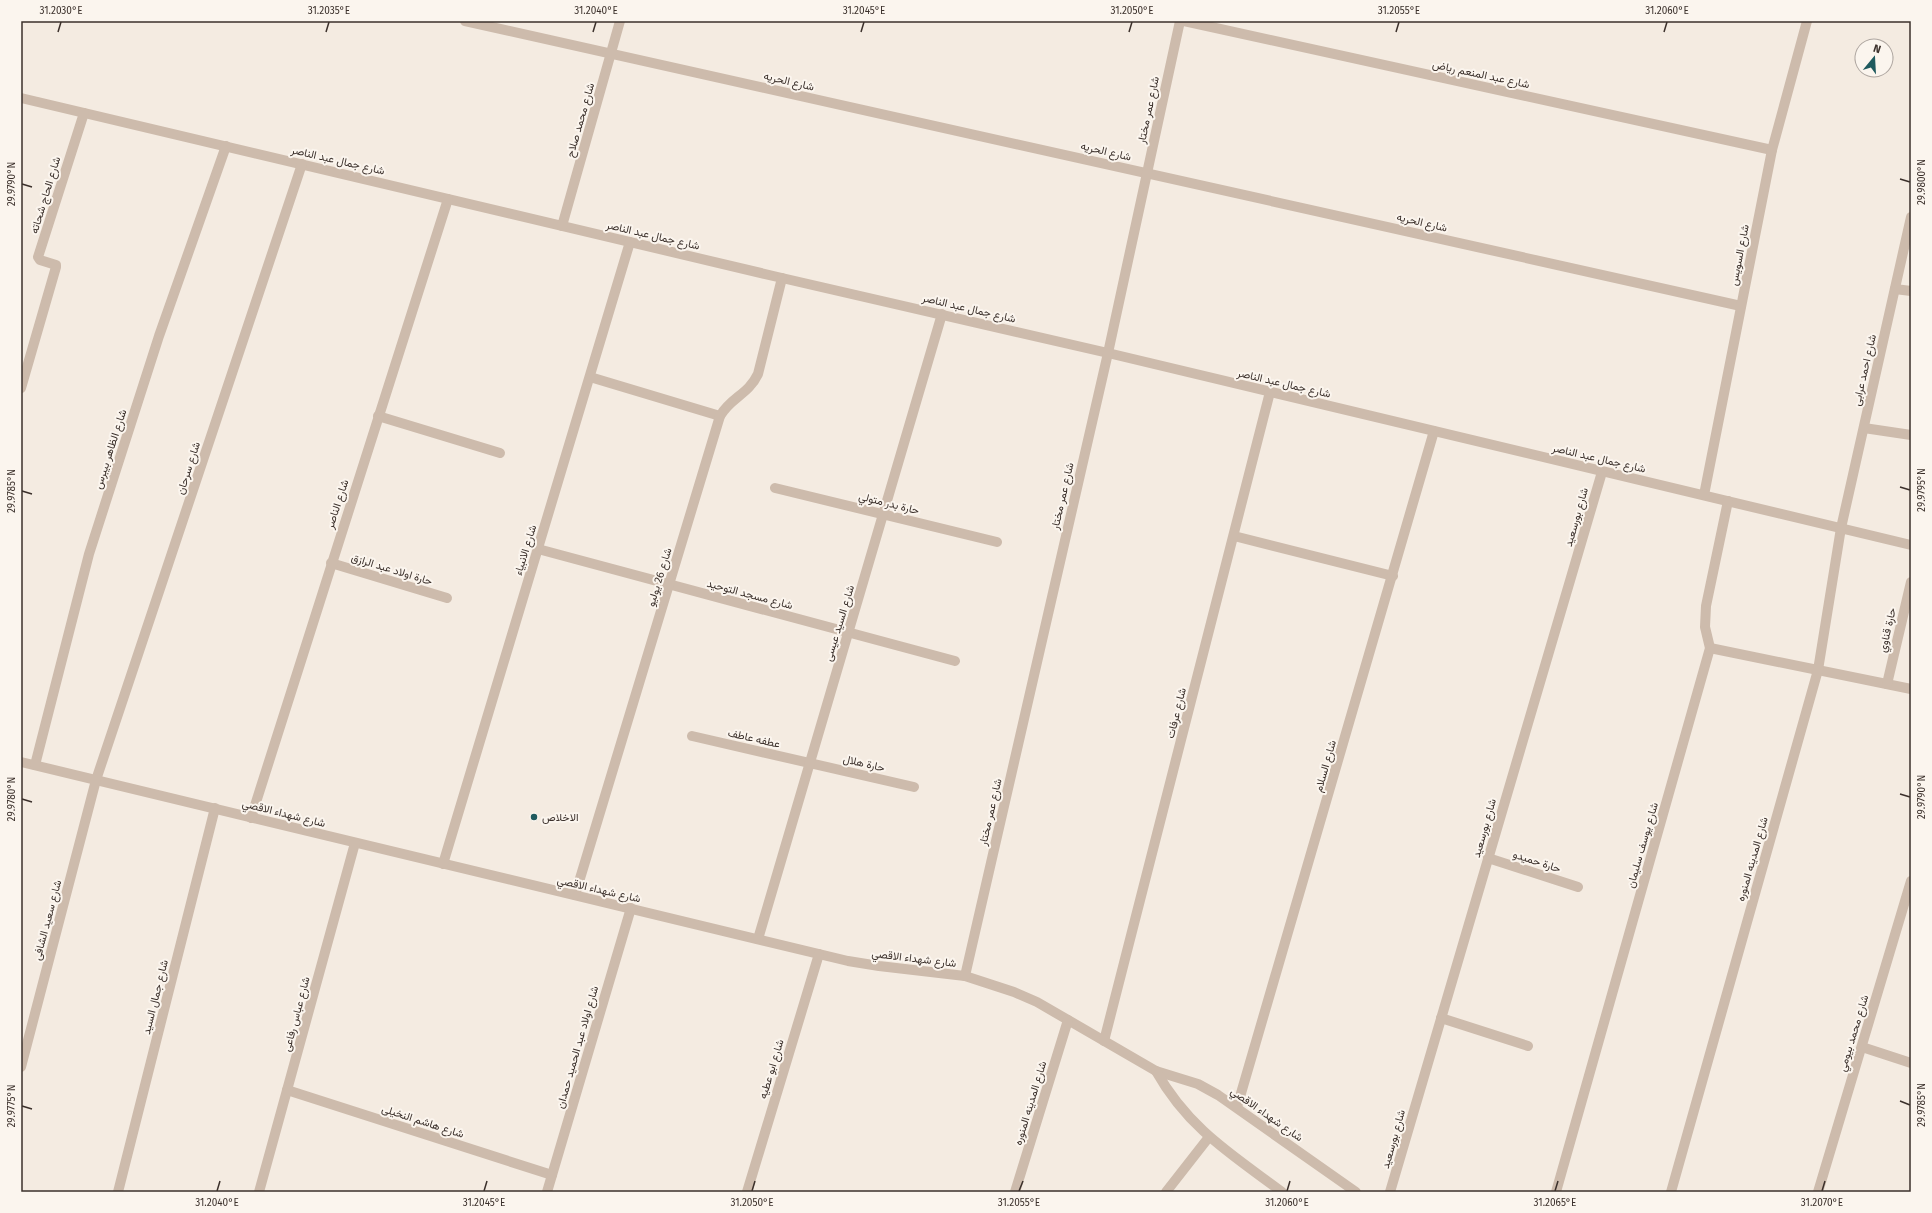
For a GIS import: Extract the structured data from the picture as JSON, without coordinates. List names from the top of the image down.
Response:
{
  "streets": {
    "street": [
      "شارع عبد المنعم رياض",
      "شارع الحريه",
      "شارع عمر مختار",
      "شارع محمد صلاح",
      "شارع جمال عبد الناصر",
      "شارع الحاج شحاته",
      "شارع السويس",
      "شارع احمد عرابى",
      "شارع الظاهر بيبرس",
      "شارع سرحان",
      "حارة بدر متولي",
      "شارع الناصر",
      "شارع بورسعيد",
      "شارع الانبياء",
      "حارة اولاد عبد الرازق",
      "شارع 26 يوليو",
      "شارع مسجد التوحيد",
      "شارع السيد عيسى",
      "حارة قناوي",
      "شارع عرفات",
      "عطفه عاطف",
      "حارة هلال",
      "شارع السلام",
      "شارع شهداء الاقصي",
      "شارع يوسف سليمان",
      "شارع المدينه المنوره",
      "حارة حميدو",
      "شارع سعيد الشافى",
      "شارع جمال السيد",
      "شارع عباس رفاعى",
      "شارع محمد بيومي",
      "شارع اولاد عبد الحميد حمدان",
      "شارع ابو عطيه",
      "شارع هاشم النخيلى"
    ]
  },
  "crossings": [
    ["شارع عبد المنعم رياض", "شارع السويس"],
    ["شارع الحريه", "شارع عمر مختار"],
    ["شارع الحريه", "شارع محمد صلاح"],
    ["شارع الحريه", "شارع السويس"],
    ["شارع عمر مختار", "شارع جمال عبد الناصر"],
    ["شارع عمر مختار", "شارع شهداء الاقصي"],
    ["شارع محمد صلاح", "شارع جمال عبد الناصر"],
    ["شارع جمال عبد الناصر", "شارع الحاج شحاته"],
    ["شارع جمال عبد الناصر", "شارع السويس"],
    ["شارع جمال عبد الناصر", "شارع احمد عرابى"],
    ["شارع جمال عبد الناصر", "شارع الظاهر بيبرس"],
    ["شارع جمال عبد الناصر", "شارع سرحان"],
    ["شارع جمال عبد الناصر", "شارع الناصر"],
    ["شارع جمال عبد الناصر", "شارع بورسعيد"],
    ["شارع جمال عبد الناصر", "شارع الانبياء"],
    ["شارع جمال عبد الناصر", "شارع 26 يوليو"],
    ["شارع جمال عبد الناصر", "شارع السيد عيسى"],
    ["شارع جمال عبد الناصر", "شارع عرفات"],
    ["شارع جمال عبد الناصر", "شارع السلام"],
    ["شارع جمال عبد الناصر", "شارع يوسف سليمان"],
    ["شارع جمال عبد الناصر", "شارع المدينه المنوره"],
    ["شارع احمد عرابى", "شارع المدينه المنوره"],
    ["شارع الظاهر بيبرس", "شارع شهداء الاقصي"],
    ["شارع سرحان", "شارع شهداء الاقصي"],
    ["شارع سرحان", "شارع سعيد الشافى"],
    ["حارة بدر متولي", "شارع السيد عيسى"],
    ["شارع الناصر", "حارة اولاد عبد الرازق"],
    ["شارع الناصر", "شارع شهداء الاقصي"],
    ["شارع بورسعيد", "حارة حميدو"],
    ["شارع الانبياء", "شارع مسجد التوحيد"],
    ["شارع الانبياء", "شارع شهداء الاقصي"],
    ["شارع 26 يوليو", "شارع مسجد التوحيد"],
    ["شارع 26 يوليو", "شارع شهداء الاقصي"],
    ["شارع مسجد التوحيد", "شارع السيد عيسى"],
    ["شارع السيد عيسى", "عطفه عاطف"],
    ["شارع السيد عيسى", "حارة هلال"],
    ["شارع السيد عيسى", "شارع شهداء الاقصي"],
    ["شارع عرفات", "شارع شهداء الاقصي"],
    ["عطفه عاطف", "حارة هلال"],
    ["شارع السلام", "شارع شهداء الاقصي"],
    ["شارع شهداء الاقصي", "شارع المدينه المنوره"],
    ["شارع شهداء الاقصي", "شارع سعيد الشافى"],
    ["شارع شهداء الاقصي", "شارع جمال السيد"],
    ["شارع شهداء الاقصي", "شارع عباس رفاعى"],
    ["شارع شهداء الاقصي", "شارع اولاد عبد الحميد حمدان"],
    ["شارع شهداء الاقصي", "شارع ابو عطيه"],
    ["شارع عباس رفاعى", "شارع هاشم النخيلى"],
    ["شارع اولاد عبد الحميد حمدان", "شارع هاشم النخيلى"]
  ],
  "places": ["الاخلاص"],
  "north": "top",
  "coordinates": [
    "31.2030°E",
    "31.2035°E",
    "31.2040°E",
    "31.2045°E",
    "31.2050°E",
    "31.2055°E",
    "31.2060°E",
    "29.9800°N",
    "29.9790°N",
    "29.9795°N",
    "29.9785°N",
    "29.9780°N",
    "29.9775°N",
    "31.2065°E",
    "31.2070°E"
  ]
}
